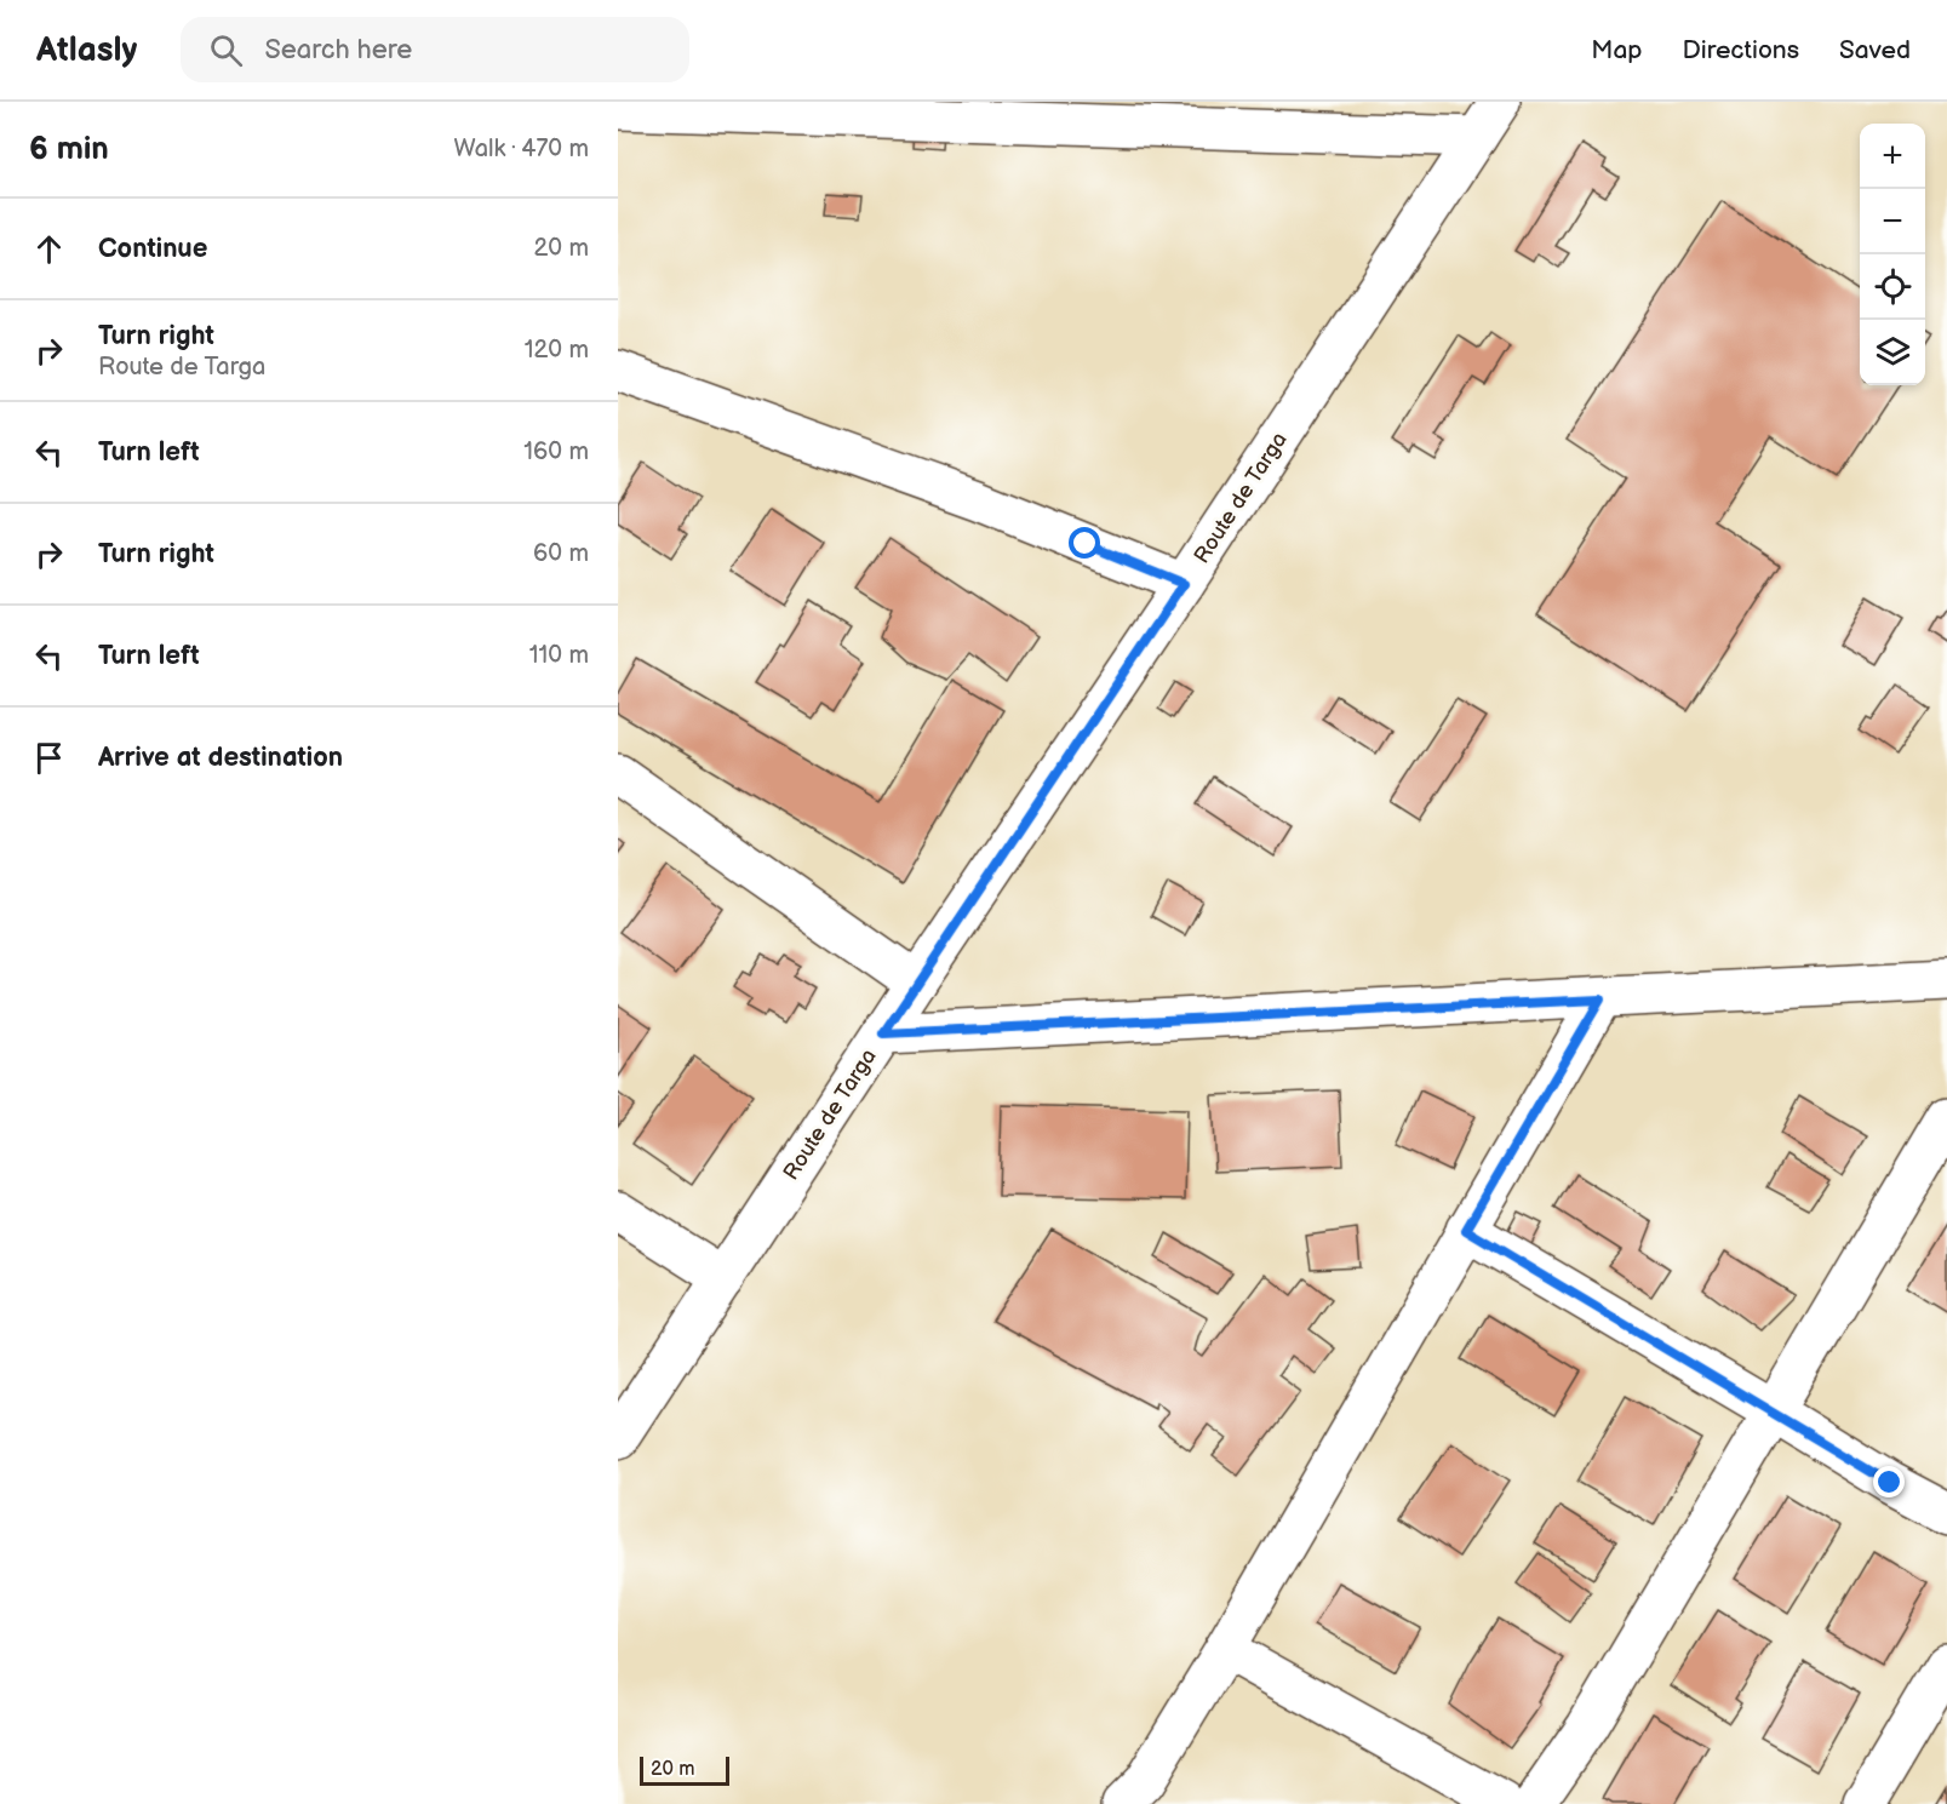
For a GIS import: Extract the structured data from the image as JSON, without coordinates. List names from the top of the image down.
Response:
{
  "streets": {
    "street": ["Route de Targa"]
  },
  "scale_bar": "20 m",
  "page": {
    "header": "Atlasly",
    "search": "Search here",
    "nav": ["Map", "Directions", "Saved"],
    "heading": ["6 min", "Walk · 470 m"],
    "map_buttons": ["+", "−"],
    "list": [
      ["Continue", "20 m"],
      ["Turn right", "Route de Targa", "120 m"],
      ["Turn left", "160 m"],
      ["Turn right", "60 m"],
      ["Turn left", "110 m"],
      "Arrive at destination"
    ],
    "scale": "20 m"
  }
}
